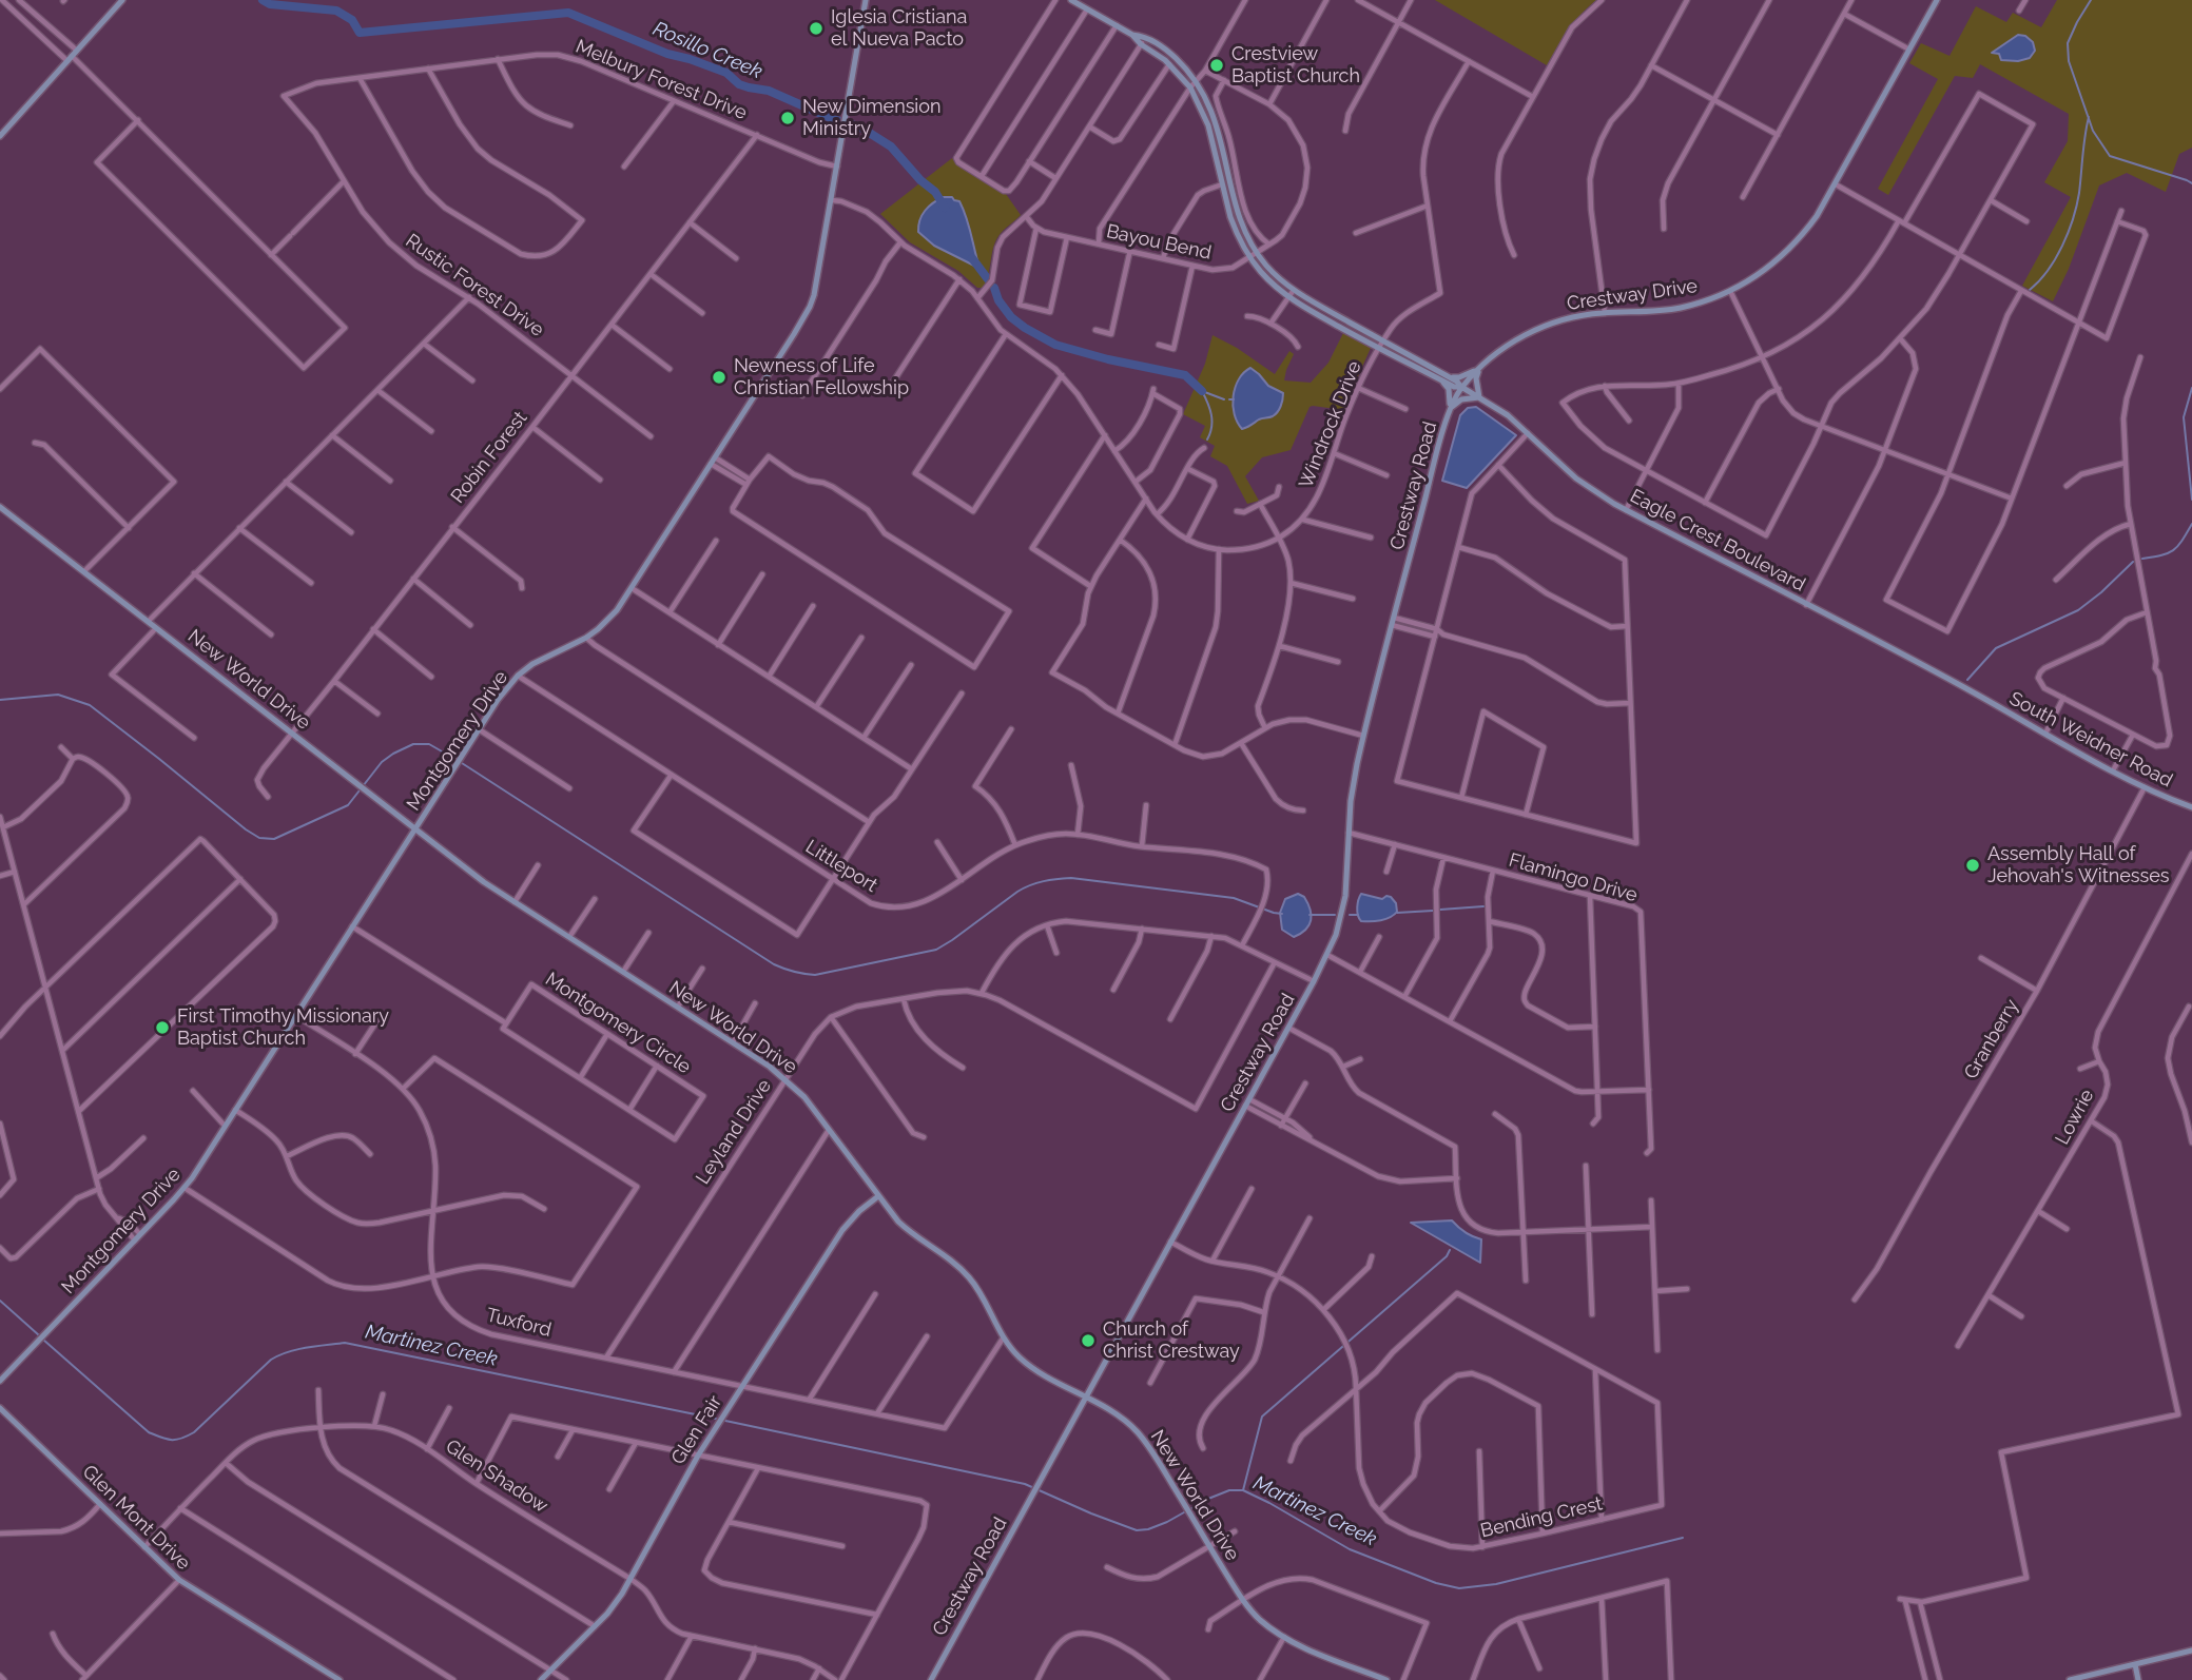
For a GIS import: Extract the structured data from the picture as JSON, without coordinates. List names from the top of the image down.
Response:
{
  "streets": {
    "main road": [
      "Crestway Drive",
      "Crestway Road",
      "Eagle Crest Boulevard",
      "New World Drive",
      "South Weidner Road",
      "Montgomery Drive",
      "Glen Fair",
      "Glen Mont Drive"
    ],
    "street": [
      "Melbury Forest Drive",
      "Bayou Bend",
      "Rustic Forest Drive",
      "Windrock Drive",
      "Robin Forest",
      "Littleport",
      "Flamingo Drive",
      "Montgomery Circle",
      "Granberry",
      "Lowrie",
      "Leyland Drive",
      "Tuxford",
      "Glen Shadow",
      "Bending Crest"
    ]
  },
  "crossings": [
    ["Melbury Forest Drive", "Rustic Forest Drive"],
    ["Melbury Forest Drive", "Robin Forest"],
    ["Melbury Forest Drive", "Montgomery Drive"],
    ["Bayou Bend", "Eagle Crest Boulevard"],
    ["Rustic Forest Drive", "Robin Forest"],
    ["Crestway Drive", "Crestway Road"],
    ["Crestway Drive", "Eagle Crest Boulevard"],
    ["Windrock Drive", "Eagle Crest Boulevard"],
    ["Windrock Drive", "Montgomery Drive"],
    ["Robin Forest", "New World Drive"],
    ["Crestway Road", "Eagle Crest Boulevard"],
    ["Crestway Road", "New World Drive"],
    ["Crestway Road", "Flamingo Drive"],
    ["Crestway Road", "Bending Crest"],
    ["Eagle Crest Boulevard", "South Weidner Road"],
    ["New World Drive", "Montgomery Drive"],
    ["New World Drive", "Leyland Drive"],
    ["New World Drive", "Tuxford"],
    ["New World Drive", "Glen Fair"],
    ["South Weidner Road", "Granberry"],
    ["Montgomery Drive", "Littleport"],
    ["Montgomery Drive", "Tuxford"],
    ["Leyland Drive", "Tuxford"],
    ["Tuxford", "Glen Fair"],
    ["Glen Fair", "Glen Shadow"],
    ["Glen Shadow", "Glen Mont Drive"]
  ],
  "water": ["Rosillo Creek", "Martinez Creek"],
  "places": [
    "Iglesia Cristiana el Nueva Pacto",
    "Crestview Baptist Church",
    "New Dimension Ministry",
    "Newness of Life Christian Fellowship",
    "Assembly Hall of Jehovah's Witnesses",
    "First Timothy Missionary Baptist Church",
    "Church of Christ Crestway"
  ]
}
